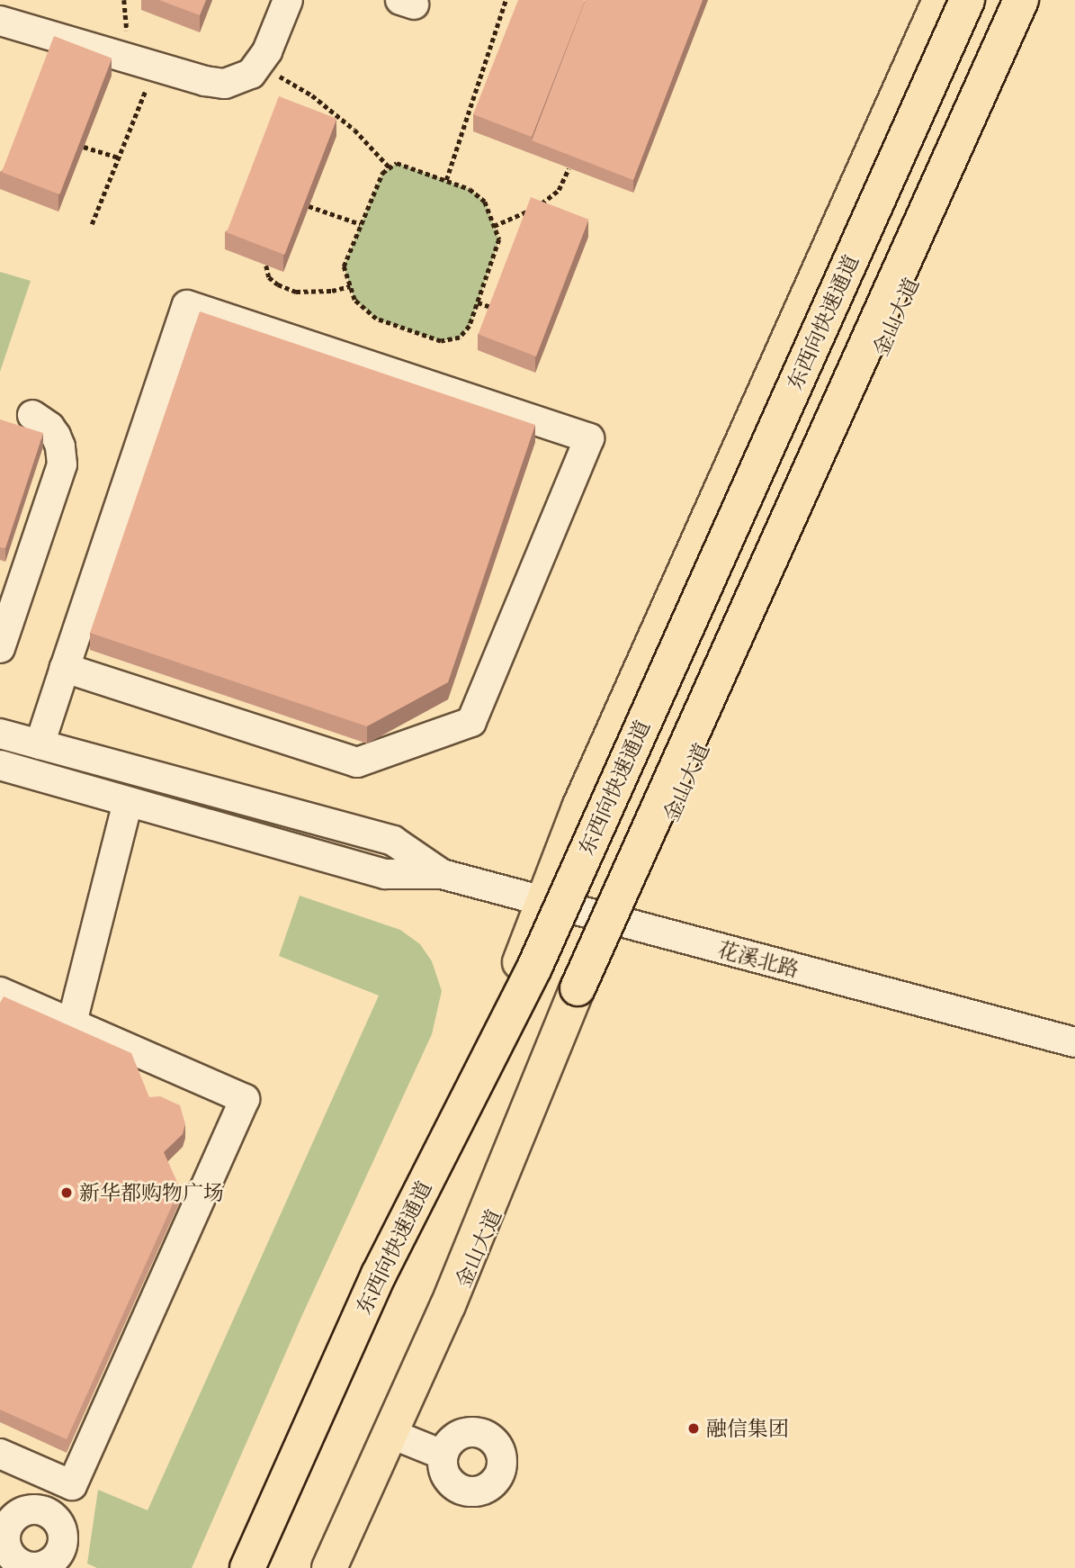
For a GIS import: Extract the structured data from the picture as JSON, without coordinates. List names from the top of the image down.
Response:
{
  "streets": {
    "main road": ["金山大道", "东西向快速通道"],
    "street": ["花溪北路"]
  },
  "crossings": [
    ["金山大道", "花溪北路"]
  ],
  "places": ["新华都购物广场", "融信集团"]
}
